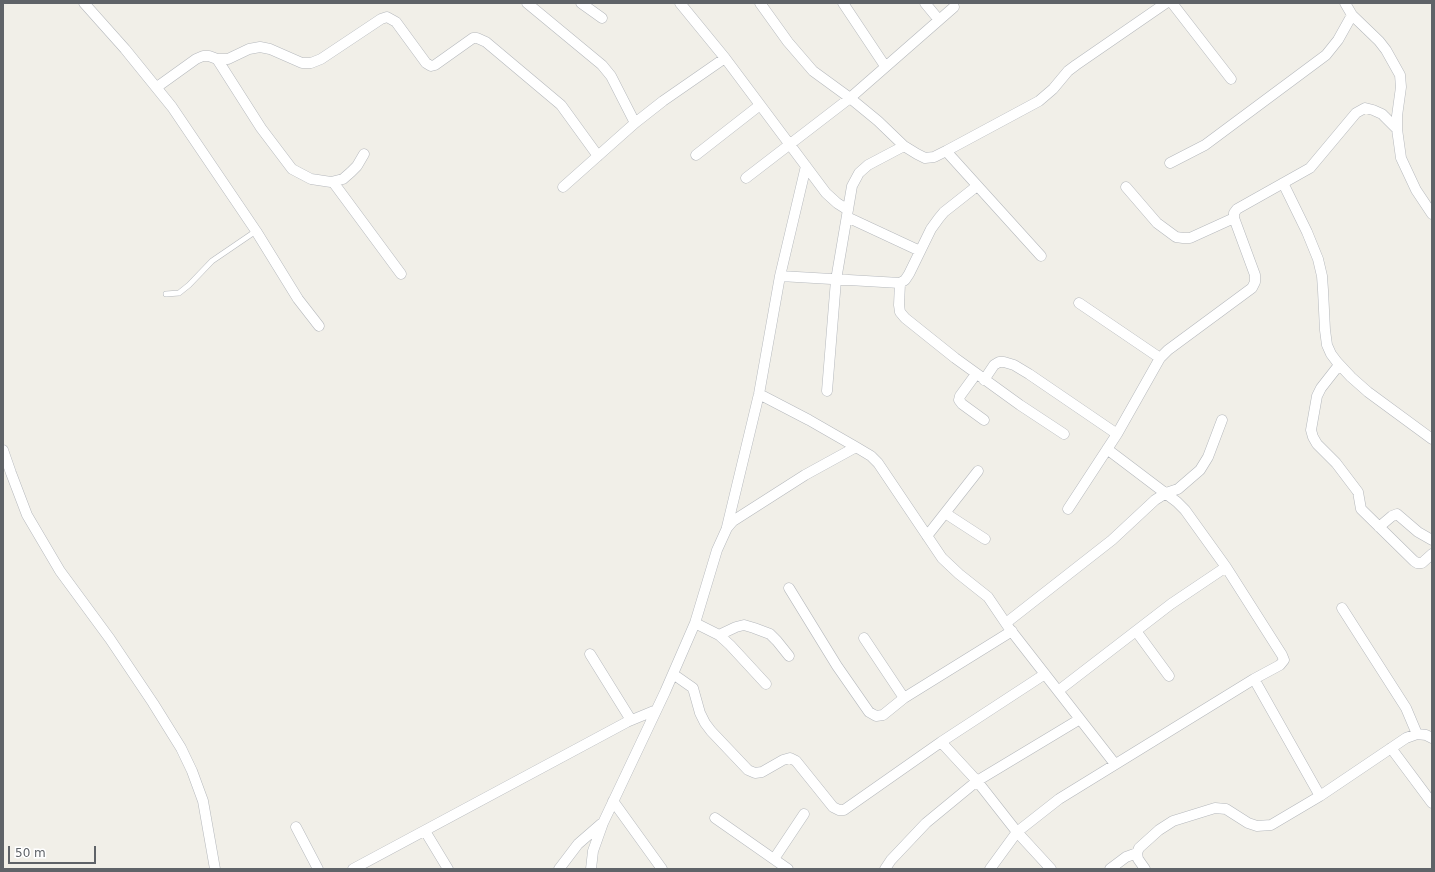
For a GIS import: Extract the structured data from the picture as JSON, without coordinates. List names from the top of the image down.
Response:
{
  "scale_bar": "50 m"
}
